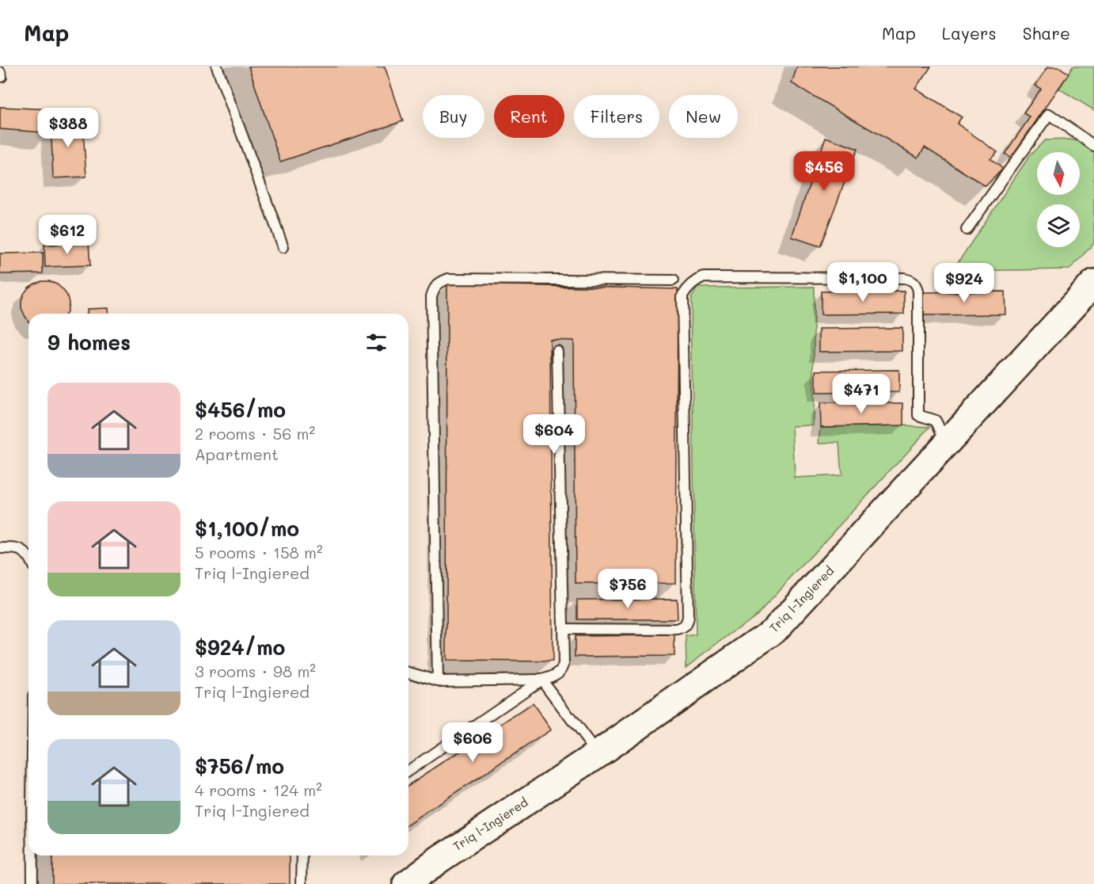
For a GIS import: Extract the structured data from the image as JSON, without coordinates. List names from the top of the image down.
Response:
{
  "streets": {
    "main road": ["Triq l-Ingiered"]
  },
  "north": "bottom",
  "page": {
    "header": "Map",
    "nav": ["Map", "Layers", "Share"],
    "chip": [
      "Buy",
      "Rent",
      "Filters",
      "New"
    ],
    "price": [
      "$388",
      "$456",
      "$612",
      "$1,100",
      "$924",
      "$471",
      "$604",
      "$756",
      "$606"
    ],
    "heading": "9 homes",
    "list": [
      {
        "name": "$456/mo",
        "note": "2 rooms · 56 m² · Apartment"
      },
      {
        "name": "$1,100/mo",
        "note": "5 rooms · 158 m² · Triq l-Ingiered"
      },
      {
        "name": "$924/mo",
        "note": "3 rooms · 98 m² · Triq l-Ingiered"
      },
      {
        "name": "$756/mo",
        "note": "4 rooms · 124 m² · Triq l-Ingiered"
      }
    ]
  }
}
